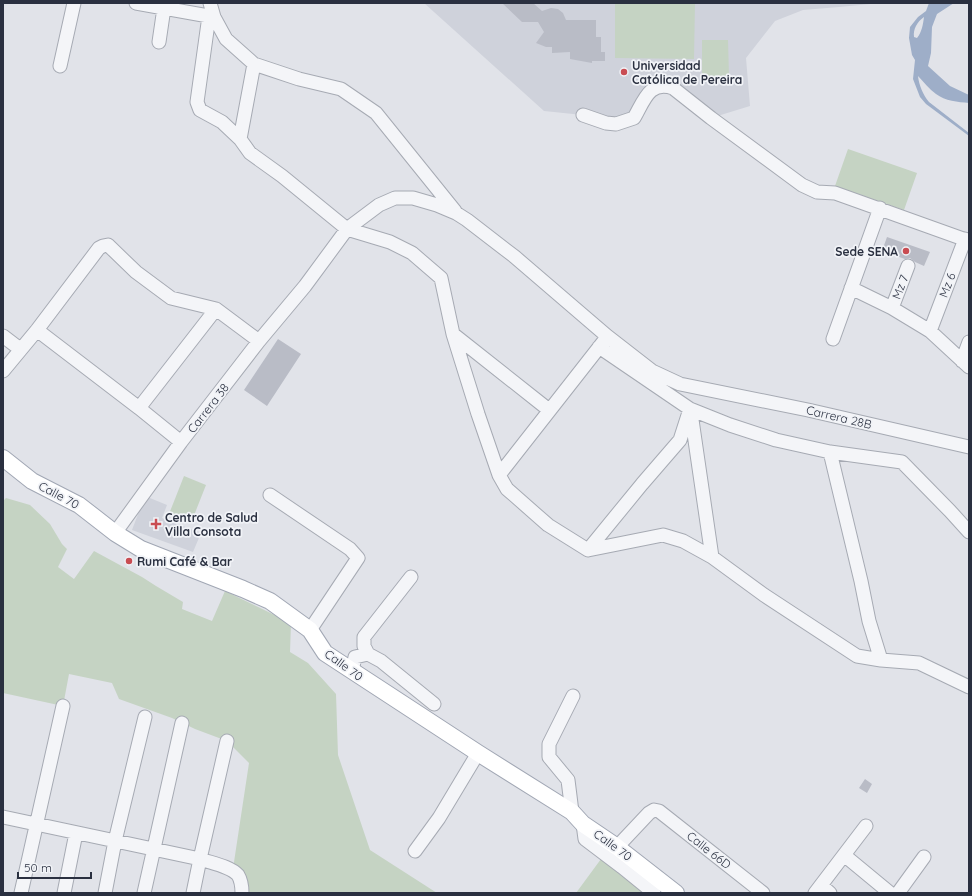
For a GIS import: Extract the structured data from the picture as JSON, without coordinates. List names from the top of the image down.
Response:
{
  "streets": {
    "main road": ["Calle 70"],
    "street": [
      "Mz 6",
      "Mz 7",
      "Carrera 38",
      "Carrera 28B",
      "Calle 66D"
    ]
  },
  "crossings": [
    ["Carrera 38", "Carrera 28B"],
    ["Carrera 38", "Calle 70"],
    ["Calle 70", "Calle 66D"]
  ],
  "places": {
    "other": ["Universidad Católica de Pereira", "Sede SENA", "Rumi Café & Bar"],
    "health": ["Centro de Salud Villa Consota"]
  },
  "scale_bar": "50 m"
}
